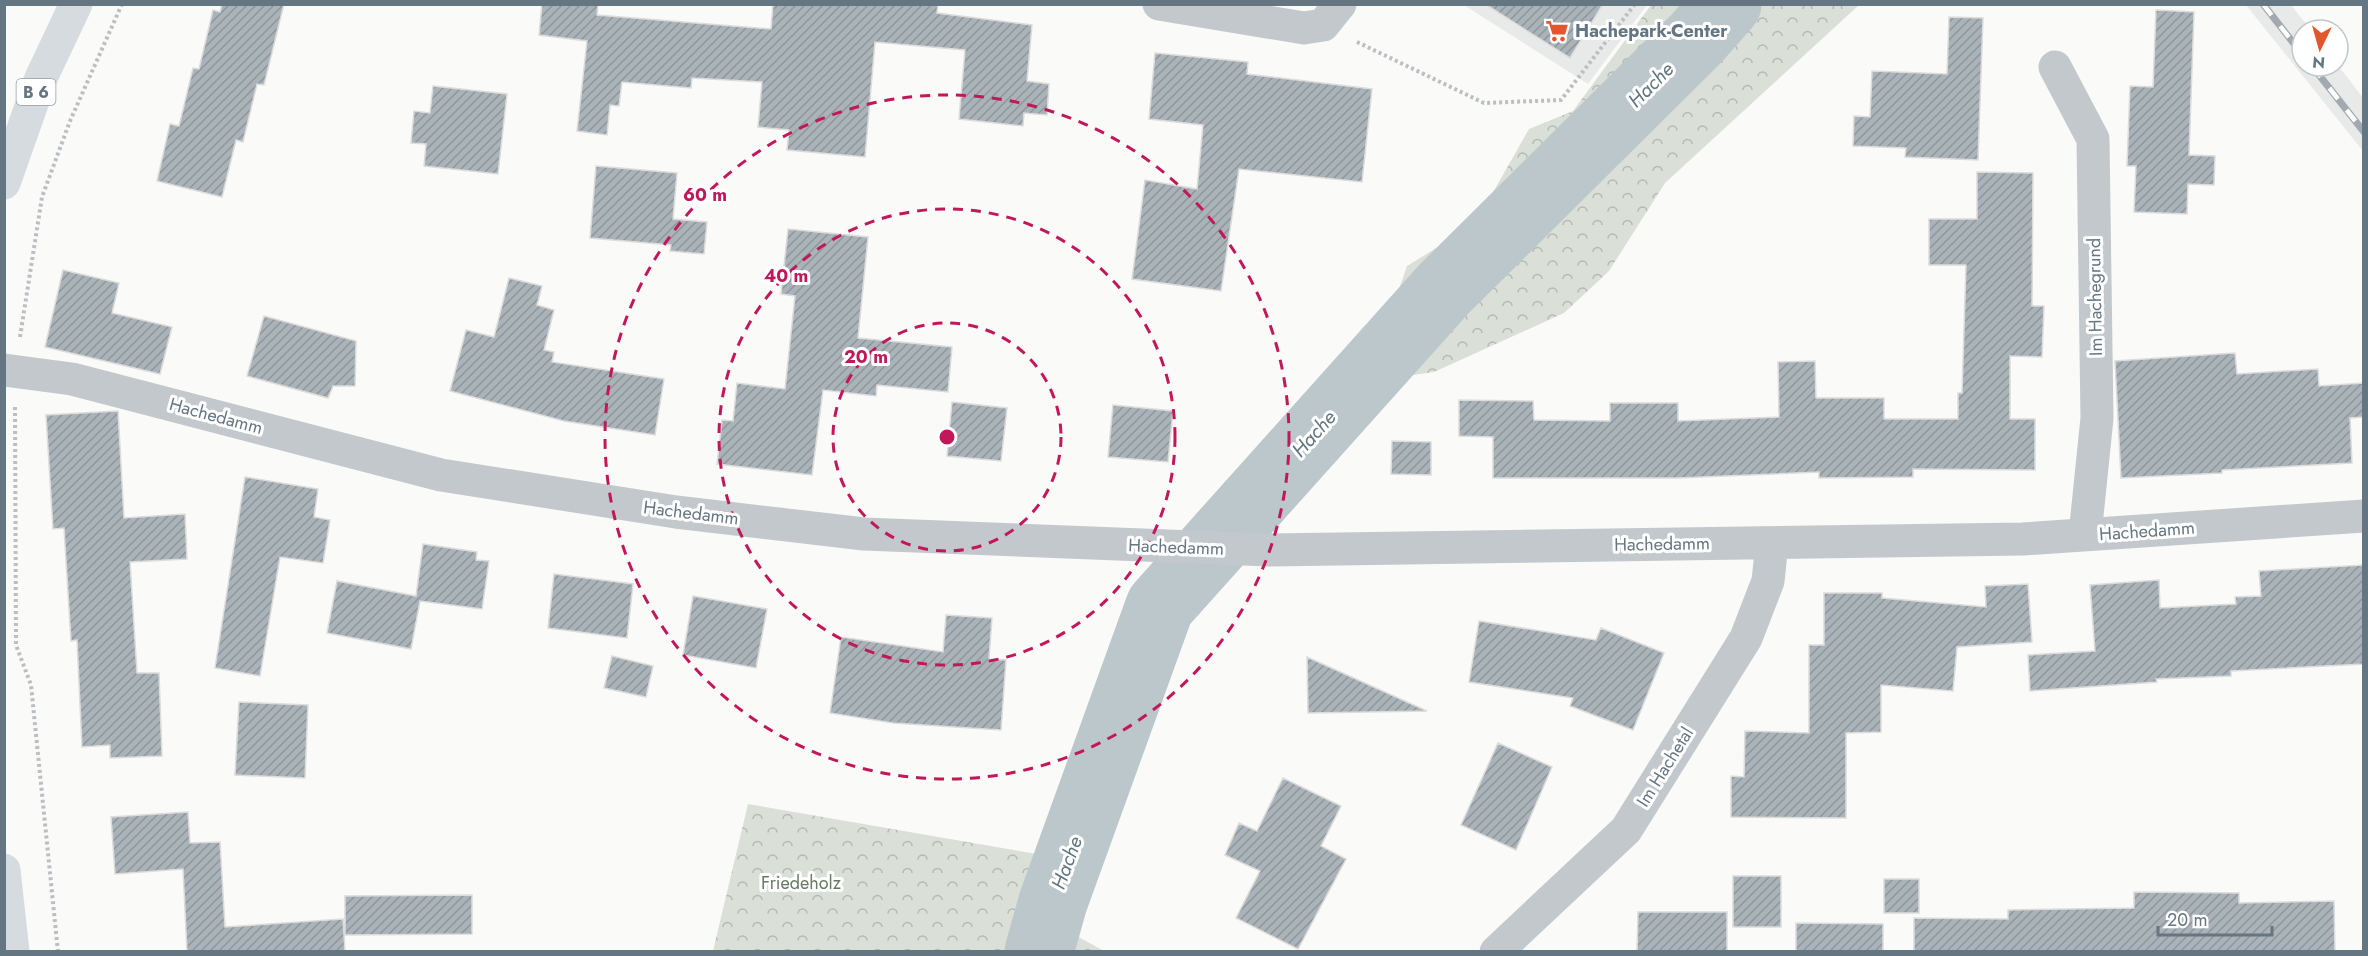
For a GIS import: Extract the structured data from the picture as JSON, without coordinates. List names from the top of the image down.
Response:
{
  "streets": {
    "main road": ["B 6"],
    "street": ["Im Hachegrund", "Hachedamm", "Im Hachetal"]
  },
  "crossings": [
    ["Im Hachegrund", "Hachedamm"],
    ["Hachedamm", "Im Hachetal"]
  ],
  "water": ["Hache"],
  "parks": ["Friedeholz"],
  "places": {
    "supermarket": ["Hachepark-Center"]
  },
  "scale_bar": "20 m",
  "north": "bottom",
  "rings": ["60 m", "40 m", "20 m"]
}
